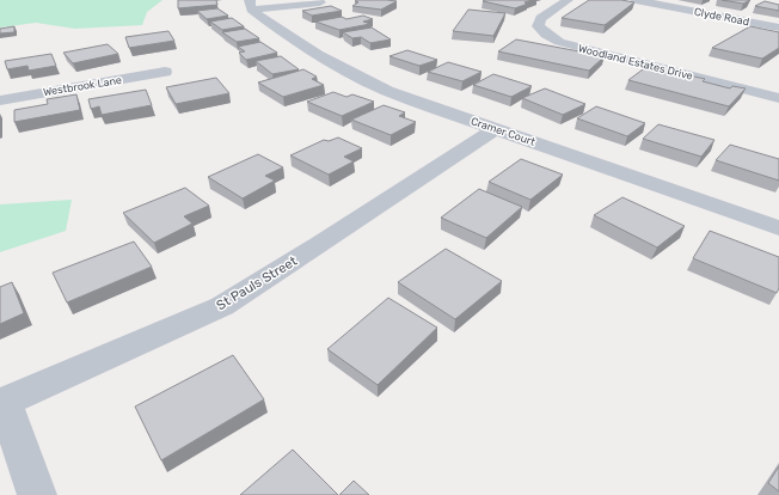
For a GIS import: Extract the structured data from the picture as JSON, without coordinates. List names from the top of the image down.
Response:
{
  "streets": {
    "street": [
      "Clyde Road",
      "Woodland Estates Drive",
      "Westbrook Lane",
      "Cramer Court",
      "St Pauls Street"
    ]
  },
  "crossings": [
    ["Cramer Court", "St Pauls Street"]
  ]
}
